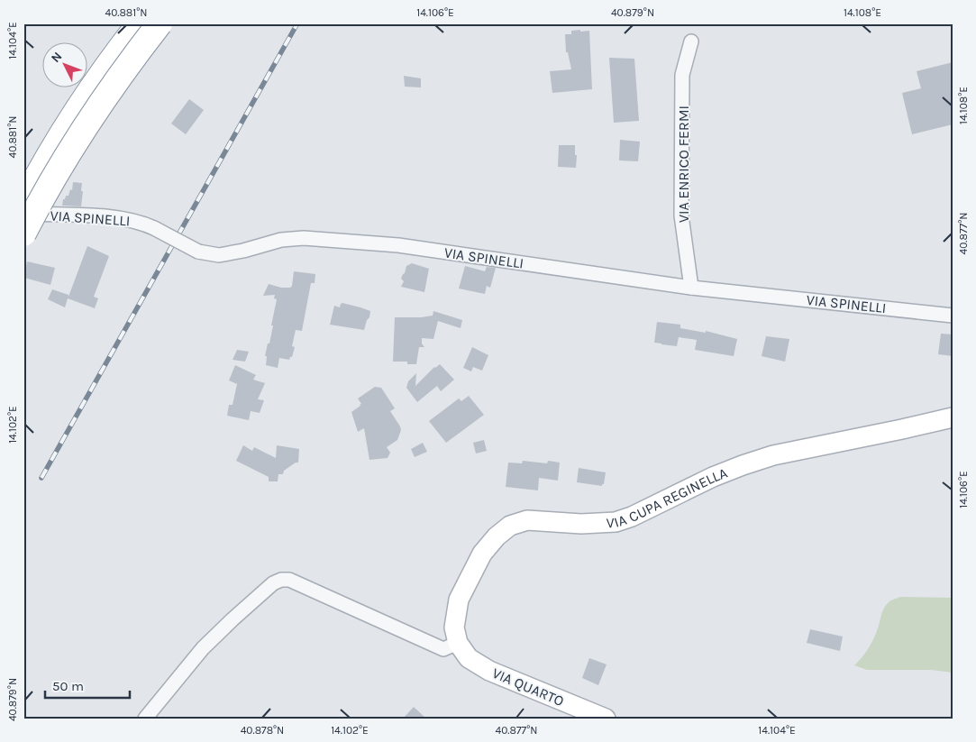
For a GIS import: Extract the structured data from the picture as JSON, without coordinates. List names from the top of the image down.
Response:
{
  "streets": {
    "street": [
      "VIA ENRICO FERMI",
      "VIA SPINELLI",
      "VIA CUPA REGINELLA",
      "VIA QUARTO"
    ]
  },
  "crossings": [
    ["VIA ENRICO FERMI", "VIA SPINELLI"],
    ["VIA CUPA REGINELLA", "VIA QUARTO"]
  ],
  "scale_bar": "50 m",
  "north": "top left",
  "coordinates": [
    "40.881°N",
    "14.106°E",
    "40.879°N",
    "14.108°E",
    "14.104°E",
    "40.877°N",
    "14.102°E",
    "40.878°N"
  ]
}
